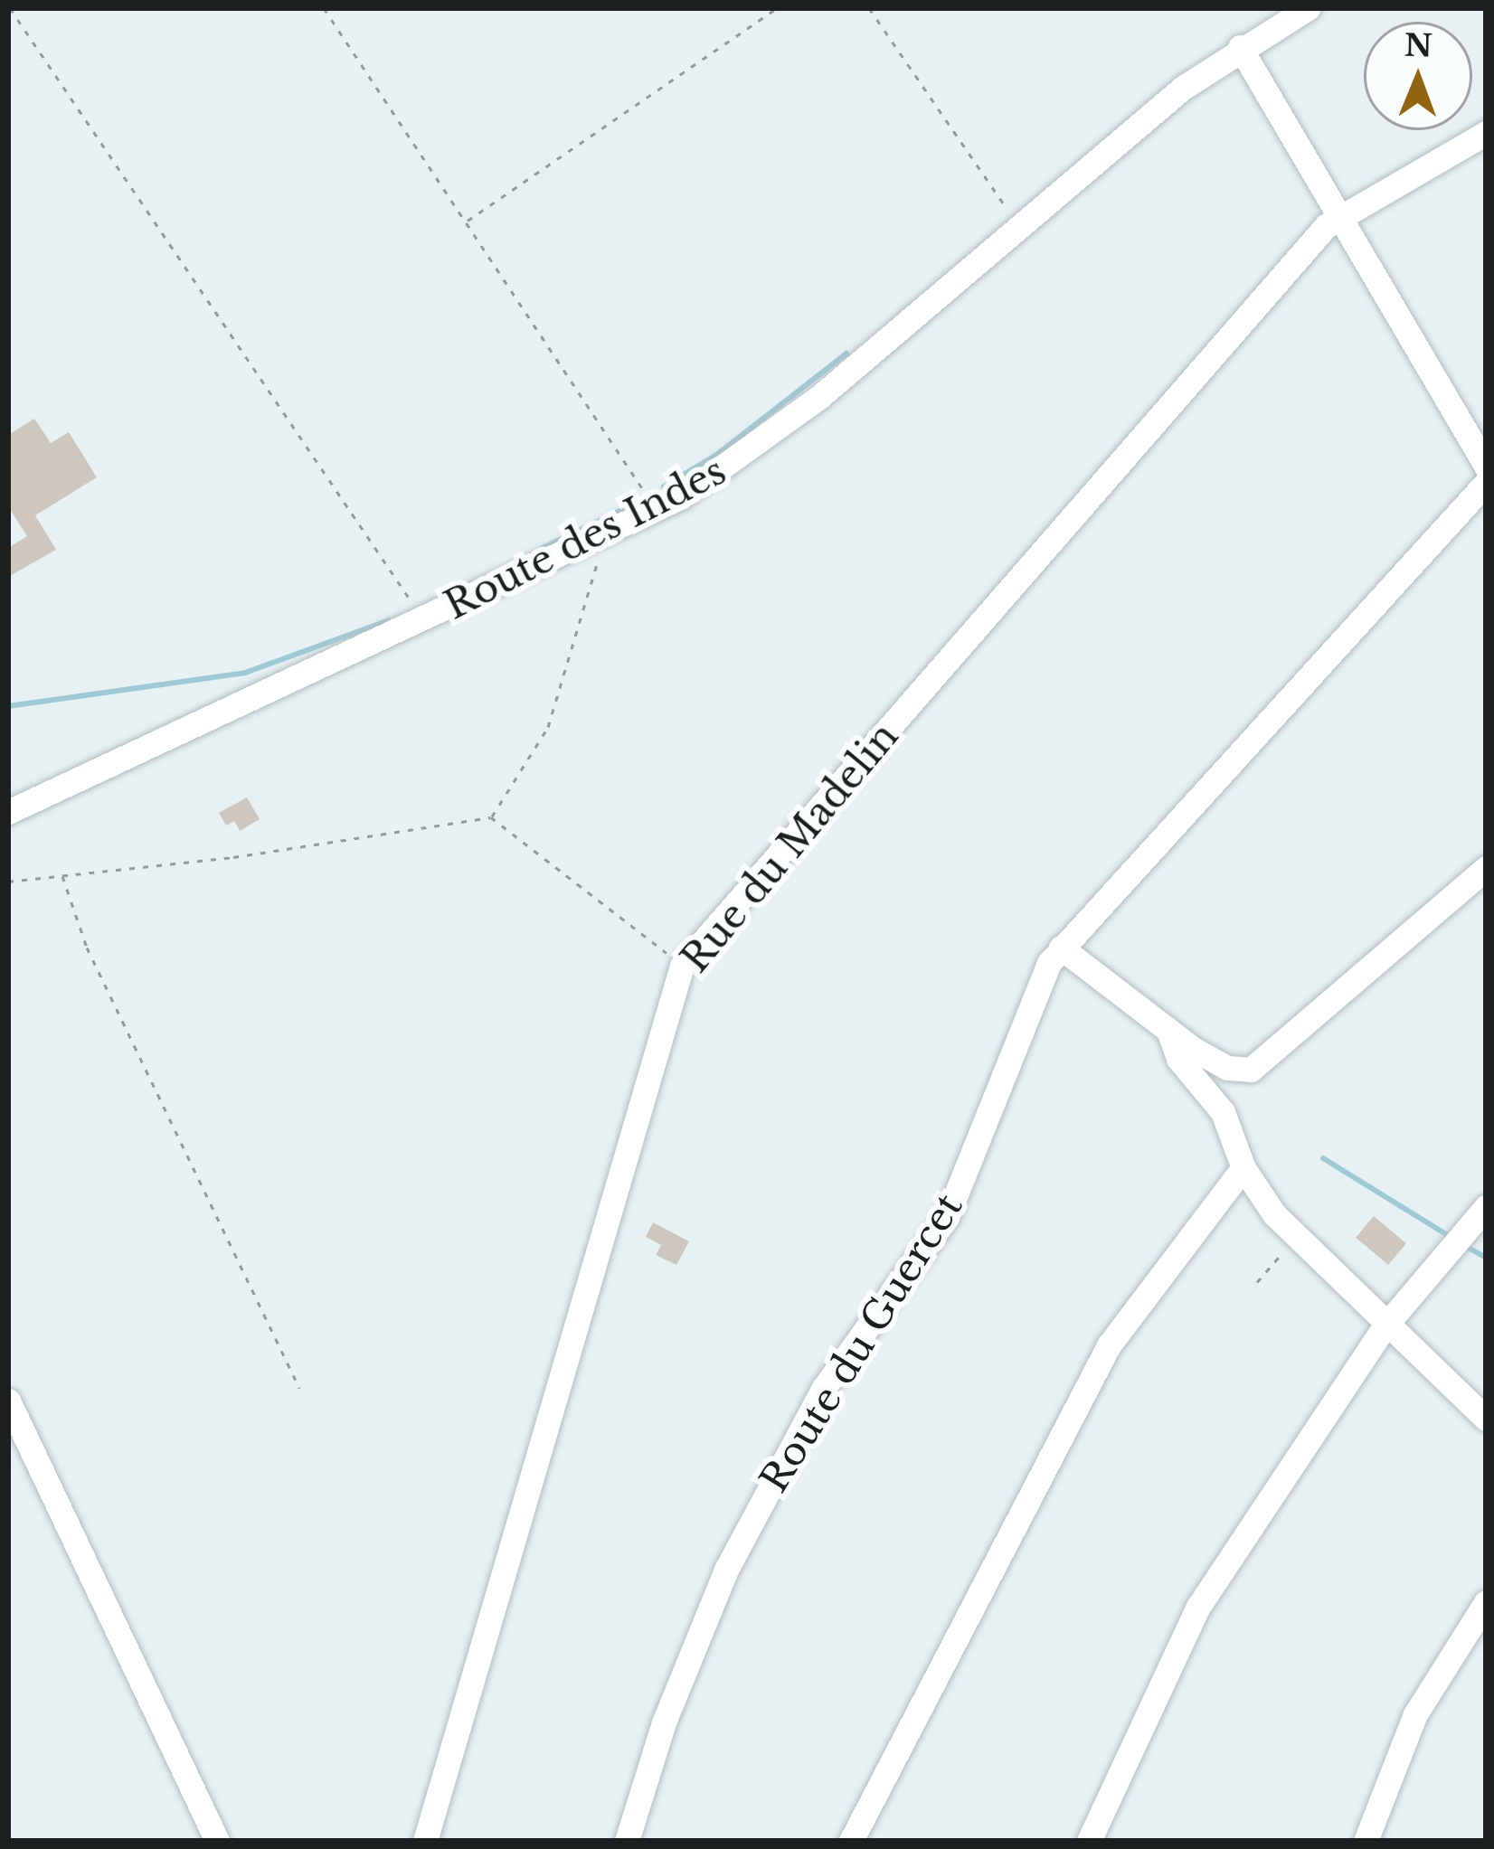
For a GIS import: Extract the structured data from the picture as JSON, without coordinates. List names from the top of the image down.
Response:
{
  "streets": {
    "street": ["Route des Indes", "Rue du Madelin", "Route du Guercet"]
  },
  "north": "top"
}
